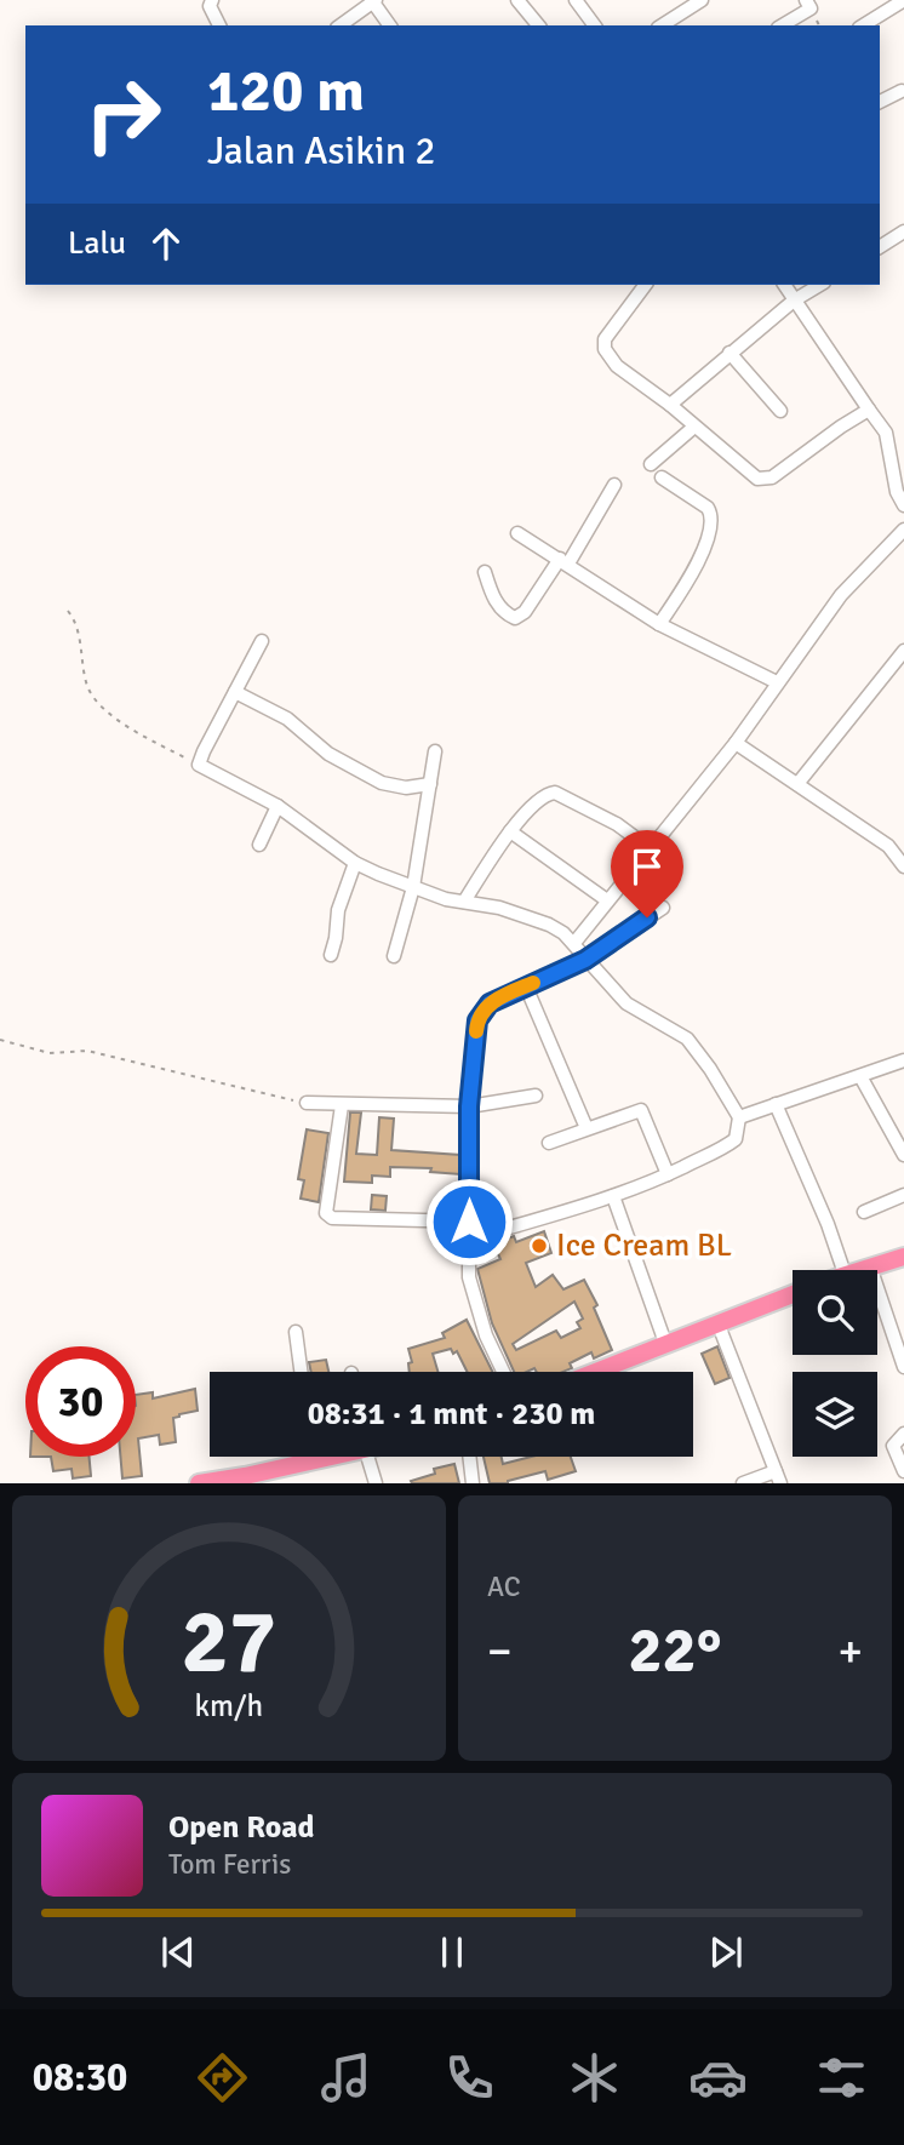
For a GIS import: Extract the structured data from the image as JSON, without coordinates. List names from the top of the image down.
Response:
{
  "places": ["Ice Cream BL"],
  "page": {
    "turn": ["120 m", "Jalan Asikin 2"],
    "then": "Lalu",
    "limit": "30",
    "trip": "08:31 · 1 mnt · 230 m",
    "tile": "AC",
    "heat": ["−", "22°", "+"],
    "song": ["Open Road", "Tom Ferris"],
    "tabs": "08:30",
    "gauge": ["27", "km/h"]
  }
}
